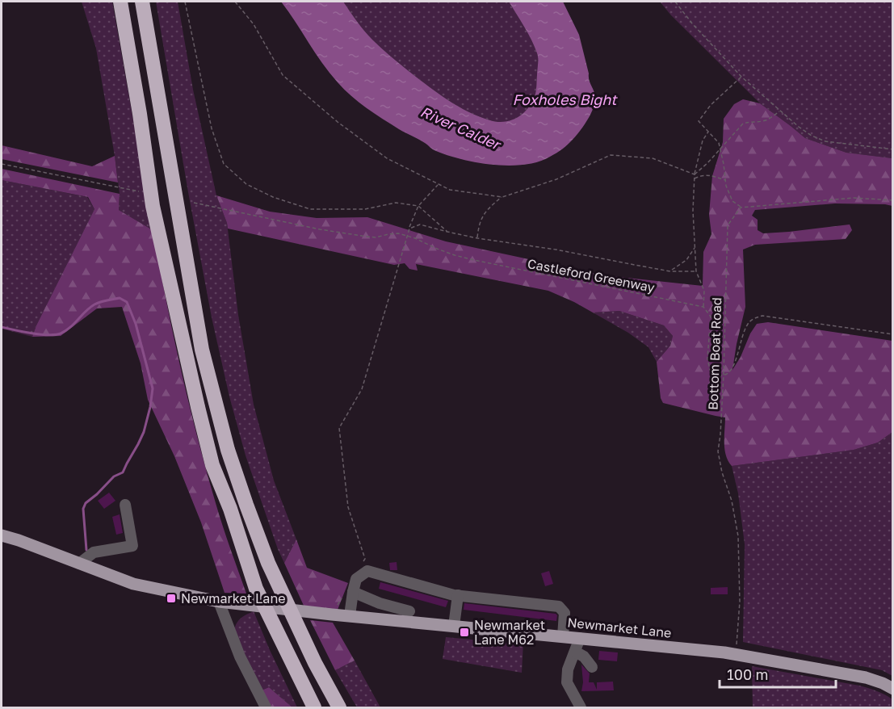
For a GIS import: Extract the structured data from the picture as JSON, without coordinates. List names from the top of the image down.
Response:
{
  "streets": {
    "main road": ["Newmarket Lane"],
    "path": ["Castleford Greenway", "Bottom Boat Road"]
  },
  "crossings": [
    ["Bottom Boat Road", "Newmarket Lane"]
  ],
  "water": ["Foxholes Bight", "River Calder"],
  "places": {
    "transit": ["Newmarket Lane", "Newmarket Lane M62"]
  },
  "scale_bar": "100 m"
}
